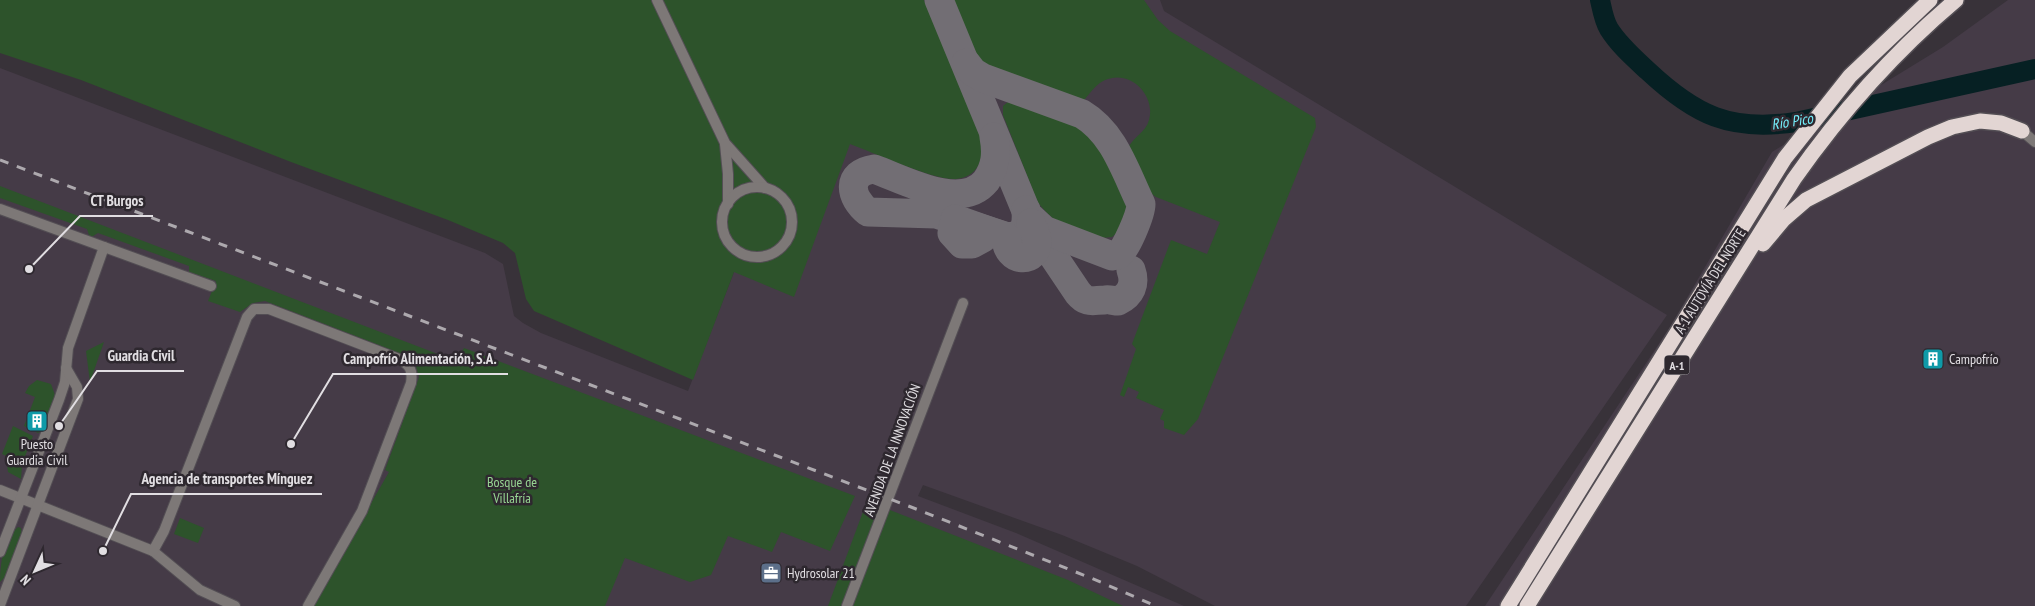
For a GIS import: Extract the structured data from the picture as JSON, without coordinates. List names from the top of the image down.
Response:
{
  "streets": {
    "highway": ["A-1 AUTOVÍA DEL NORTE", "A-1"],
    "street": ["AVENIDA DE LA INNOVACIÓN"]
  },
  "water": ["Río Pico"],
  "parks": ["Bosque de Villafría"],
  "places": {
    "other": [
      "CT Burgos",
      "Guardia Civil",
      "Campofrío Alimentación, S.A.",
      "Agencia de transportes Mínguez"
    ],
    "building": ["Campofrío", "Puesto Guardia Civil"],
    "office": ["Hydrosolar 21"]
  },
  "north": "bottom left"
}
